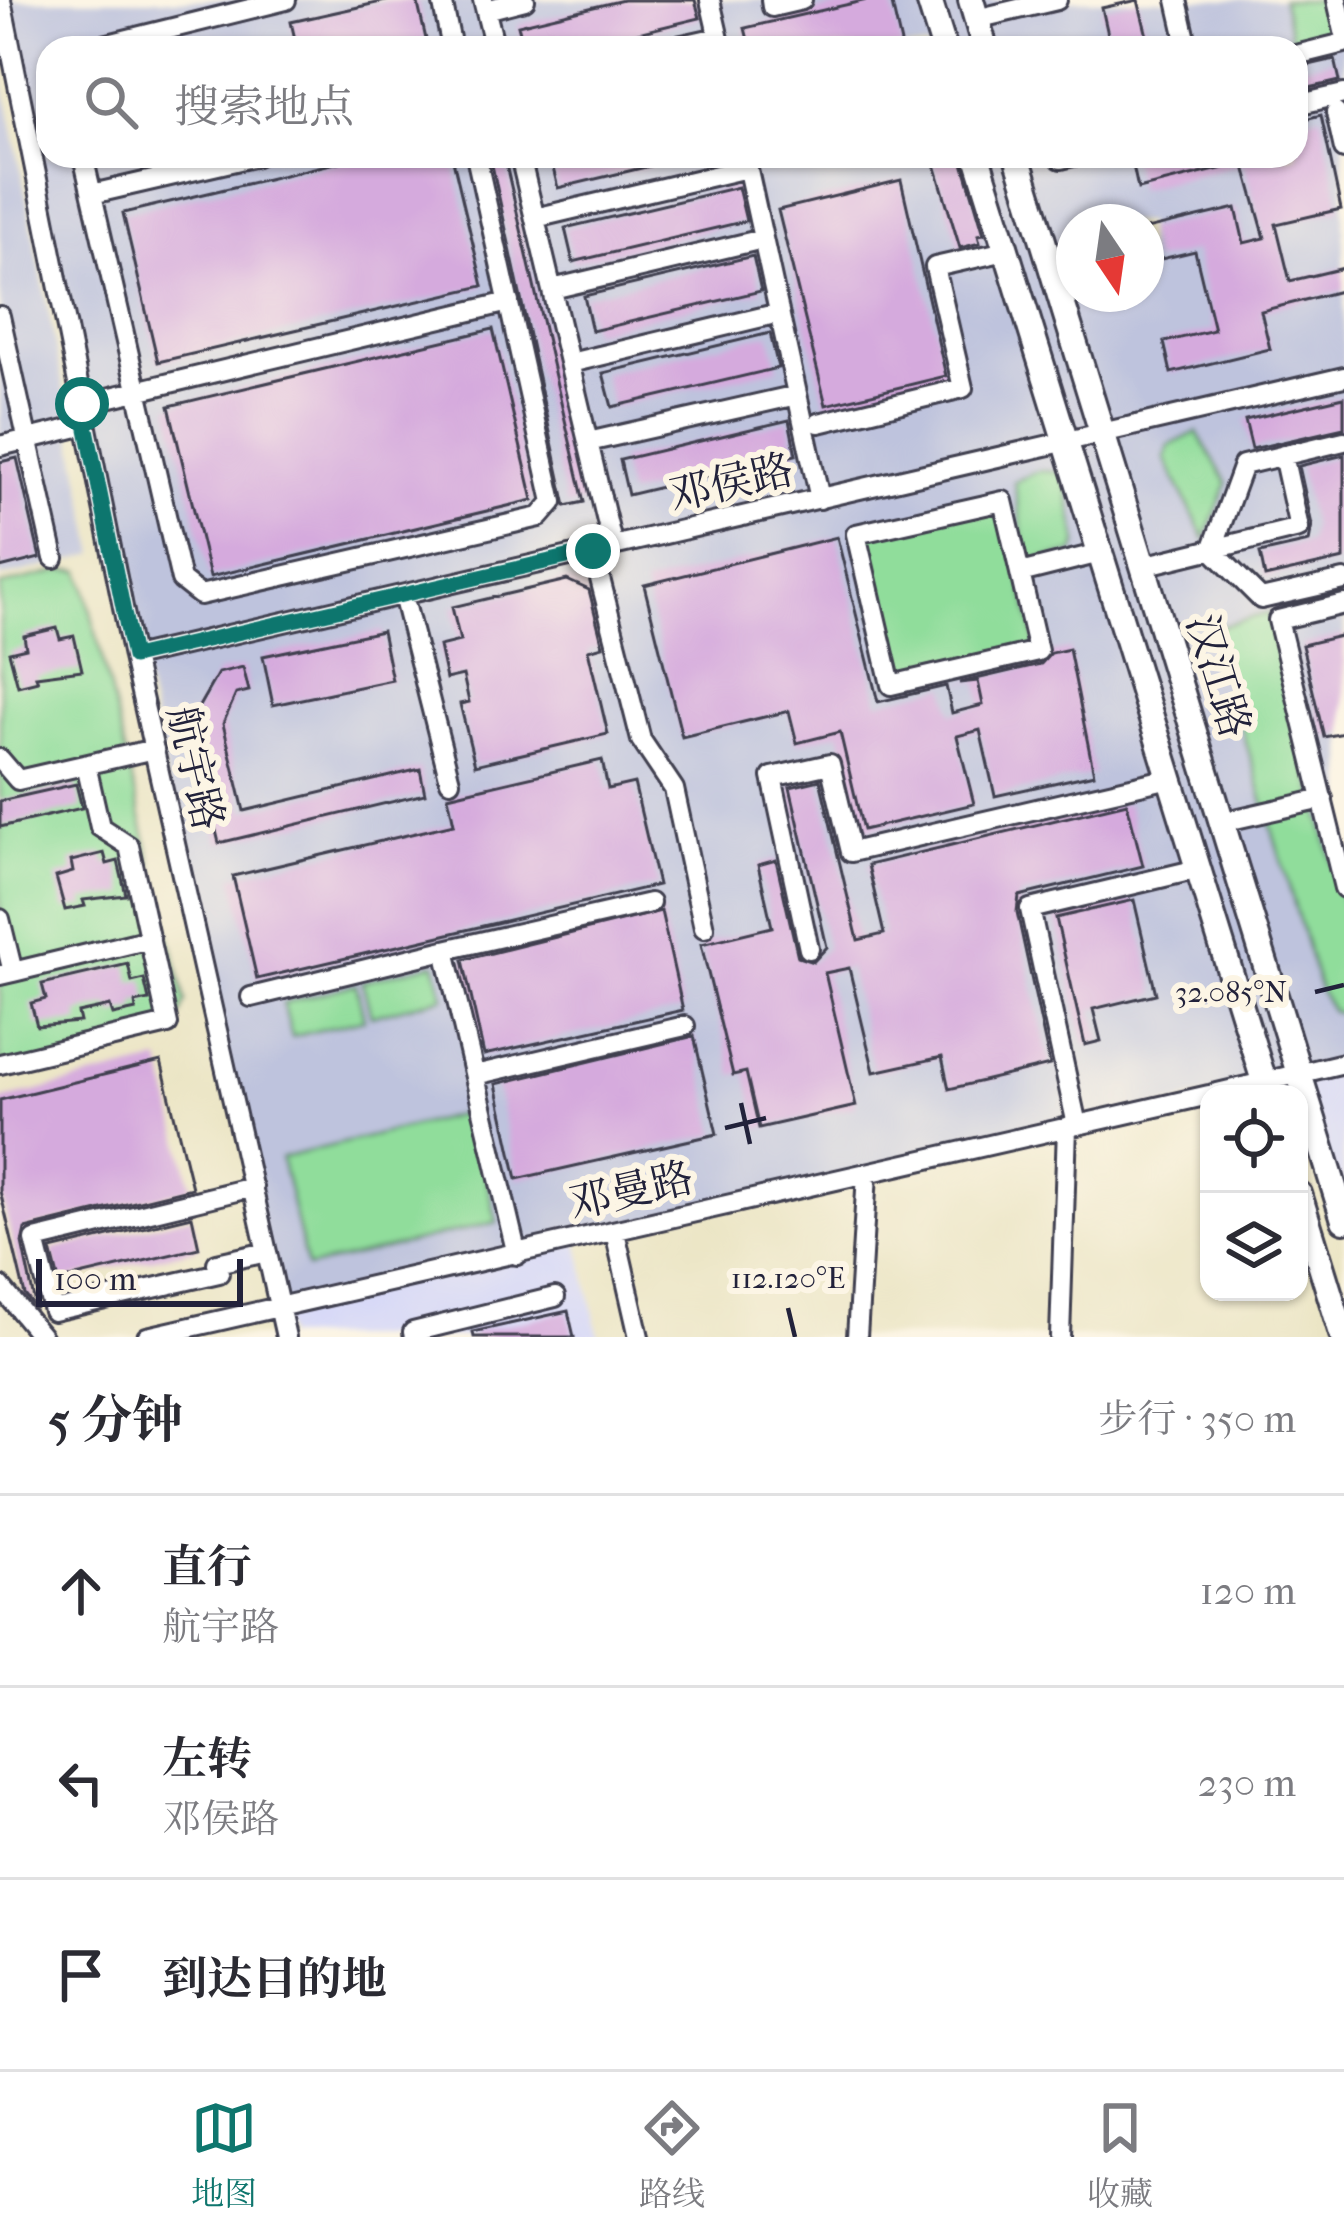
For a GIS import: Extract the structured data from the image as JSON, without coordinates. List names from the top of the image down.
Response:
{
  "streets": {
    "main road": ["汉江路"],
    "street": ["邓侯路", "航宇路", "邓曼路"]
  },
  "crossings": [
    ["邓侯路", "汉江路"],
    ["邓侯路", "航宇路"],
    ["汉江路", "邓曼路"],
    ["航宇路", "邓曼路"]
  ],
  "scale_bar": "100 m",
  "north": "bottom",
  "page": {
    "search": "搜索地点",
    "scale": "100 m",
    "heading": ["5 分钟", "步行 · 350 m"],
    "list": [
      ["直行", "航宇路", "120 m"],
      ["左转", "邓侯路", "230 m"],
      "到达目的地"
    ],
    "nav": ["地图", "路线", "收藏"]
  },
  "coordinates": ["32.085°N", "112.120°E"]
}
